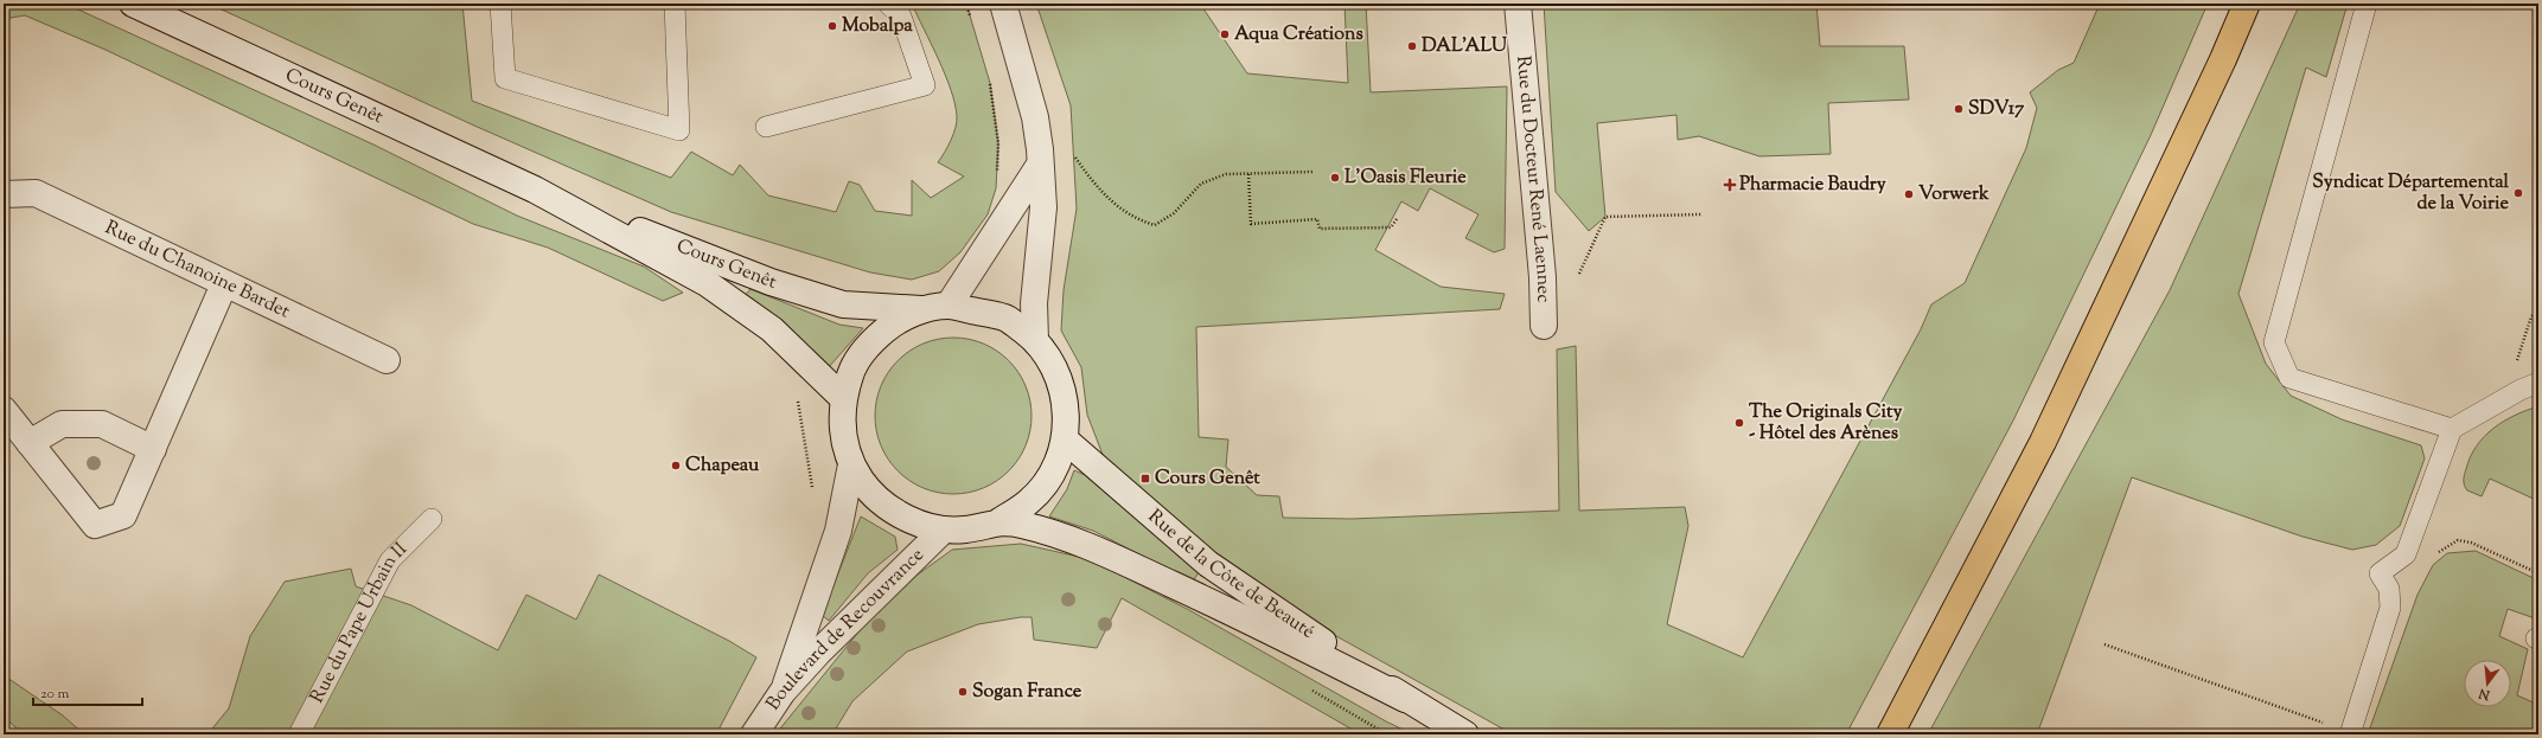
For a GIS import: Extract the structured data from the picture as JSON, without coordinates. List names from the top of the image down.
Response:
{
  "streets": {
    "main road": [
      "Cours Genêt",
      "Rue du Docteur René Laennec",
      "Rue du Chanoine Bardet",
      "Rue de la Côte de Beauté",
      "Boulevard de Recouvrance"
    ],
    "lane": ["Rue du Pape Urbain II"]
  },
  "places": {
    "other": [
      "Mobalpa",
      "Aqua Créations",
      "DAL'ALU",
      "SDV17",
      "L'Oasis Fleurie",
      "Syndicat Départemental de la Voirie",
      "Vorwerk",
      "The Originals City - Hôtel des Arènes",
      "Chapeau",
      "Sogan France"
    ],
    "health": ["Pharmacie Baudry"],
    "transit": ["Cours Genêt"]
  },
  "scale_bar": "20 m",
  "north": "bottom"
}
